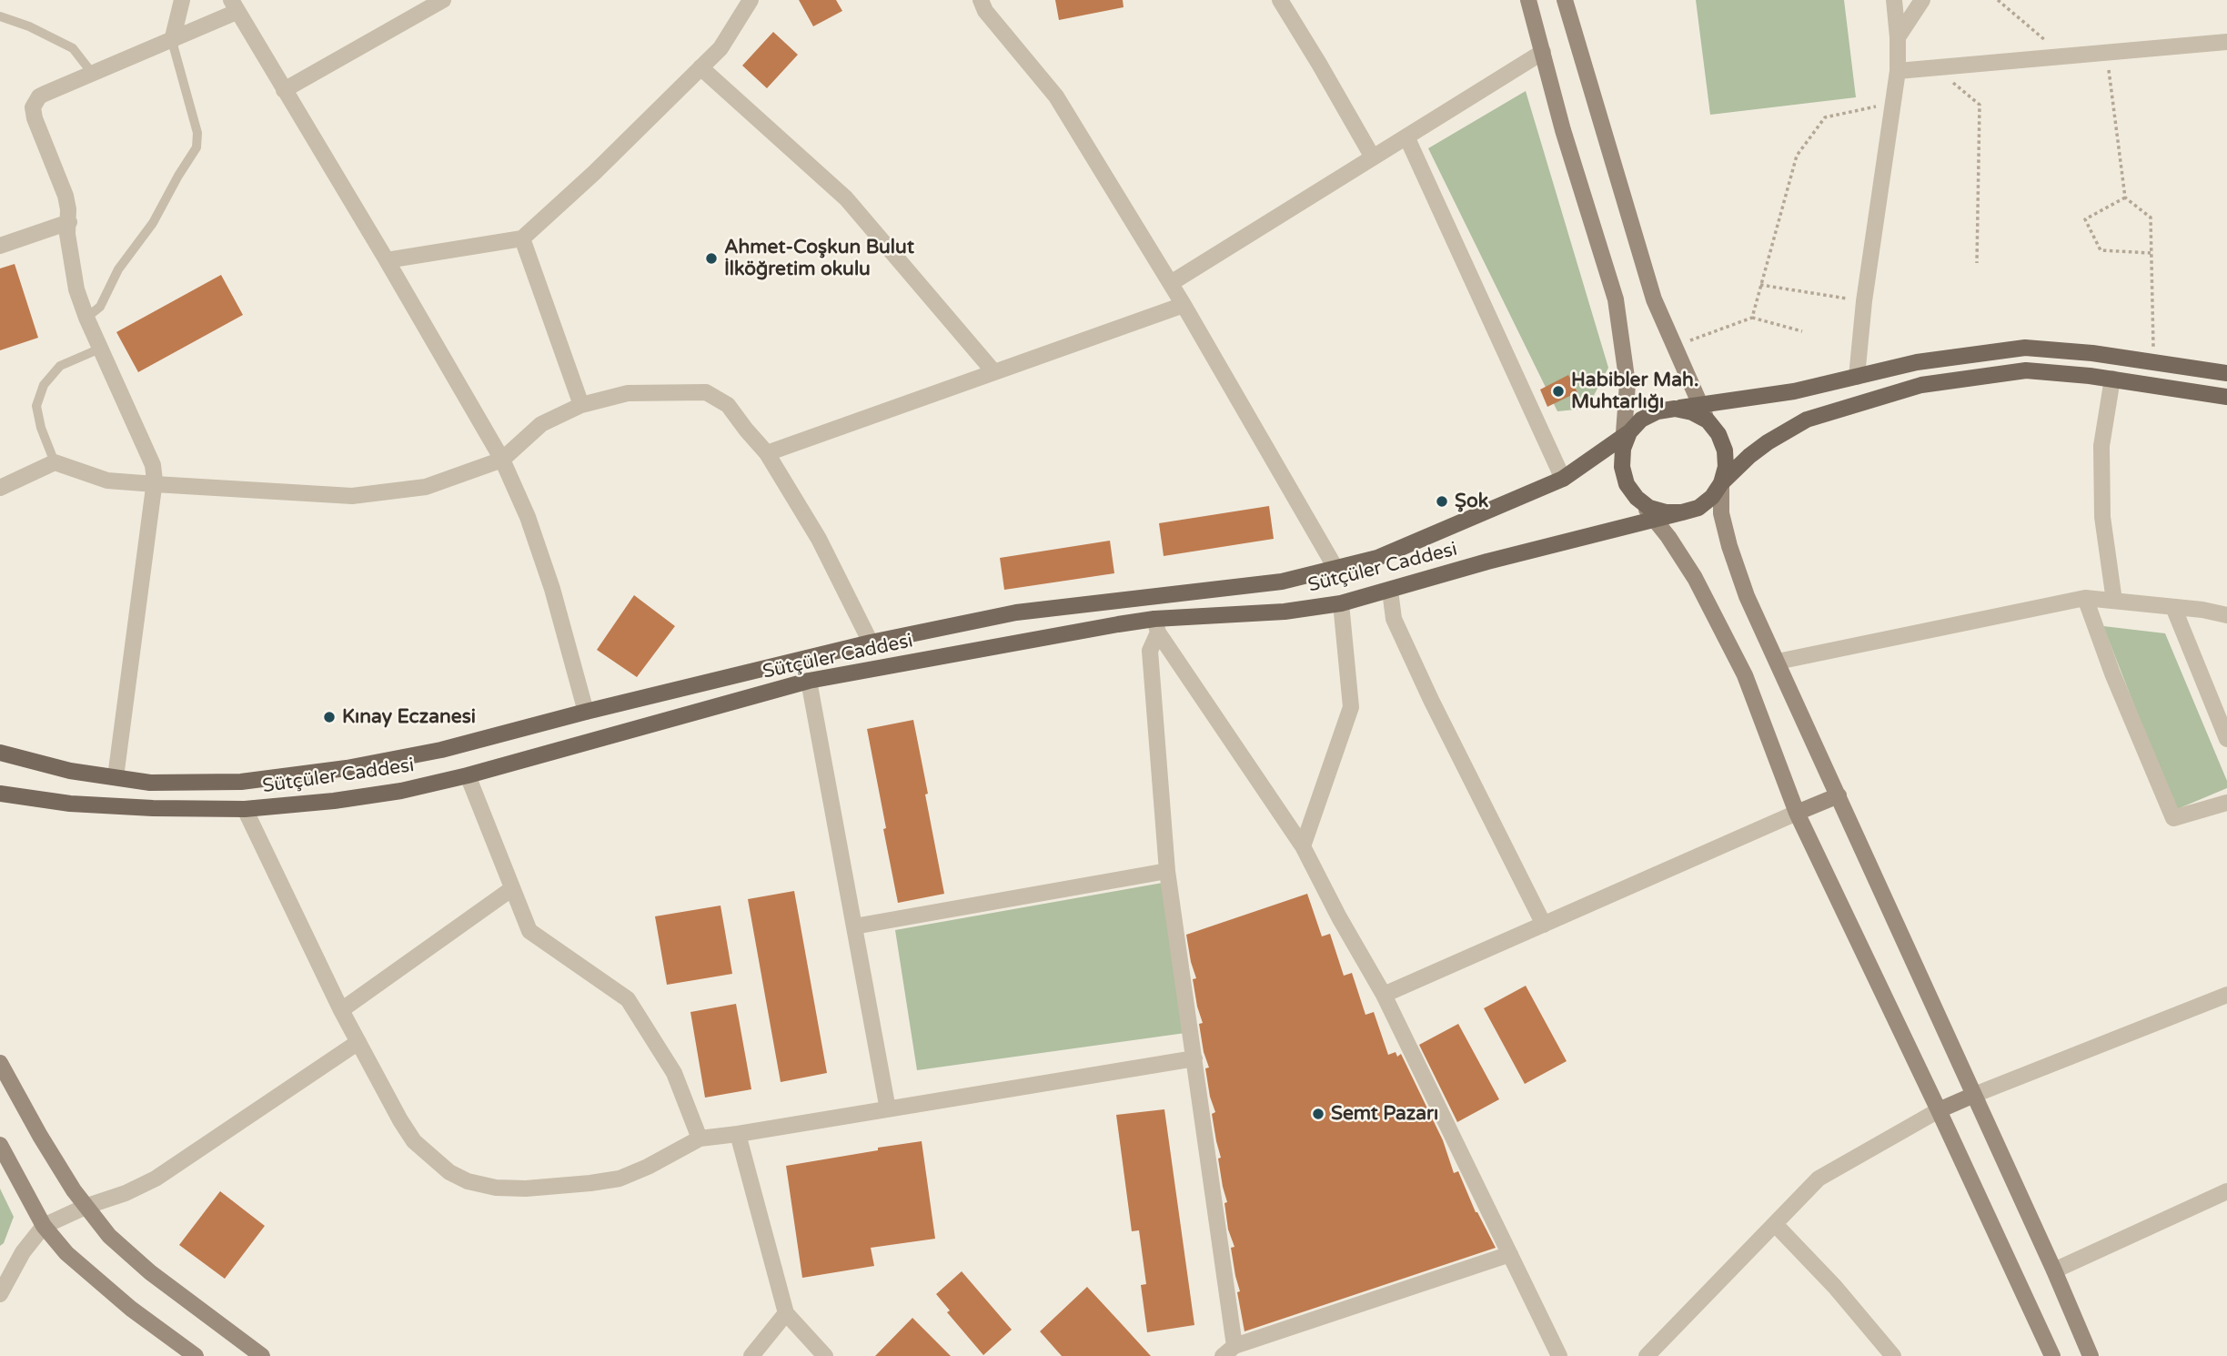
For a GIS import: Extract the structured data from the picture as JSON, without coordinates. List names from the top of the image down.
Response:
{
  "streets": {
    "main road": ["Sütçüler Caddesi"]
  },
  "places": [
    "Ahmet-Coşkun Bulut İlköğretim okulu",
    "Habibler Mah. Muhtarlığı",
    "Şok",
    "Kınay Eczanesi",
    "Semt Pazarı"
  ]
}
